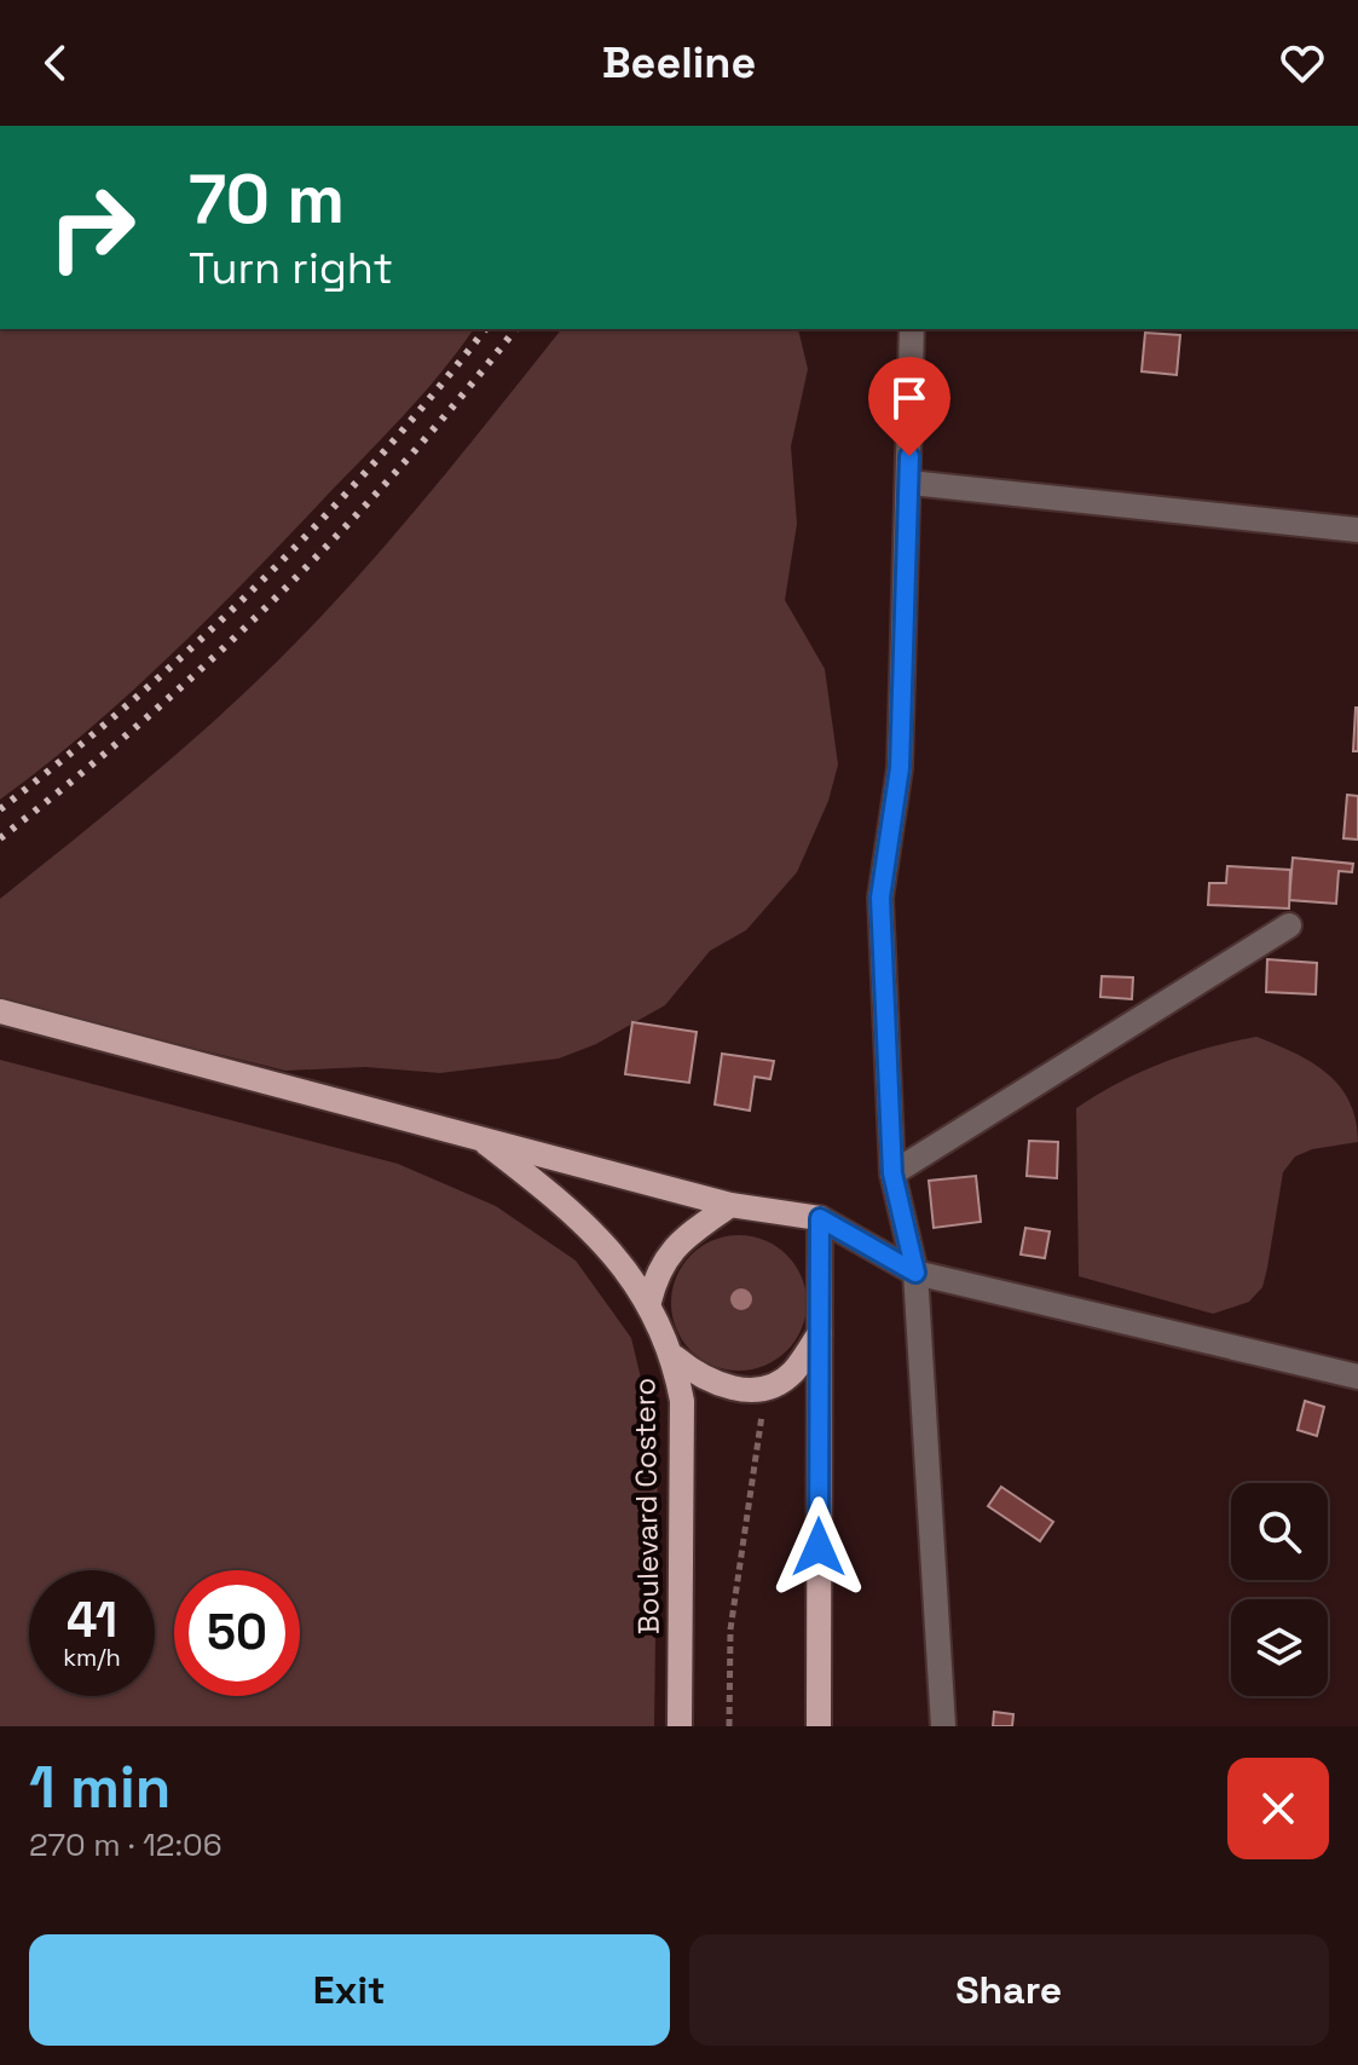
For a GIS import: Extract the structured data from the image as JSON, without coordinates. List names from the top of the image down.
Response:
{
  "streets": {
    "main road": ["Boulevard Costero"]
  },
  "page": {
    "header": "Beeline",
    "turn": ["70 m", "Turn right"],
    "speed": "41 km/h",
    "limit": "50",
    "heading": ["1 min", "270 m · 12:06"],
    "buttons": ["Exit", "Share"]
  }
}
